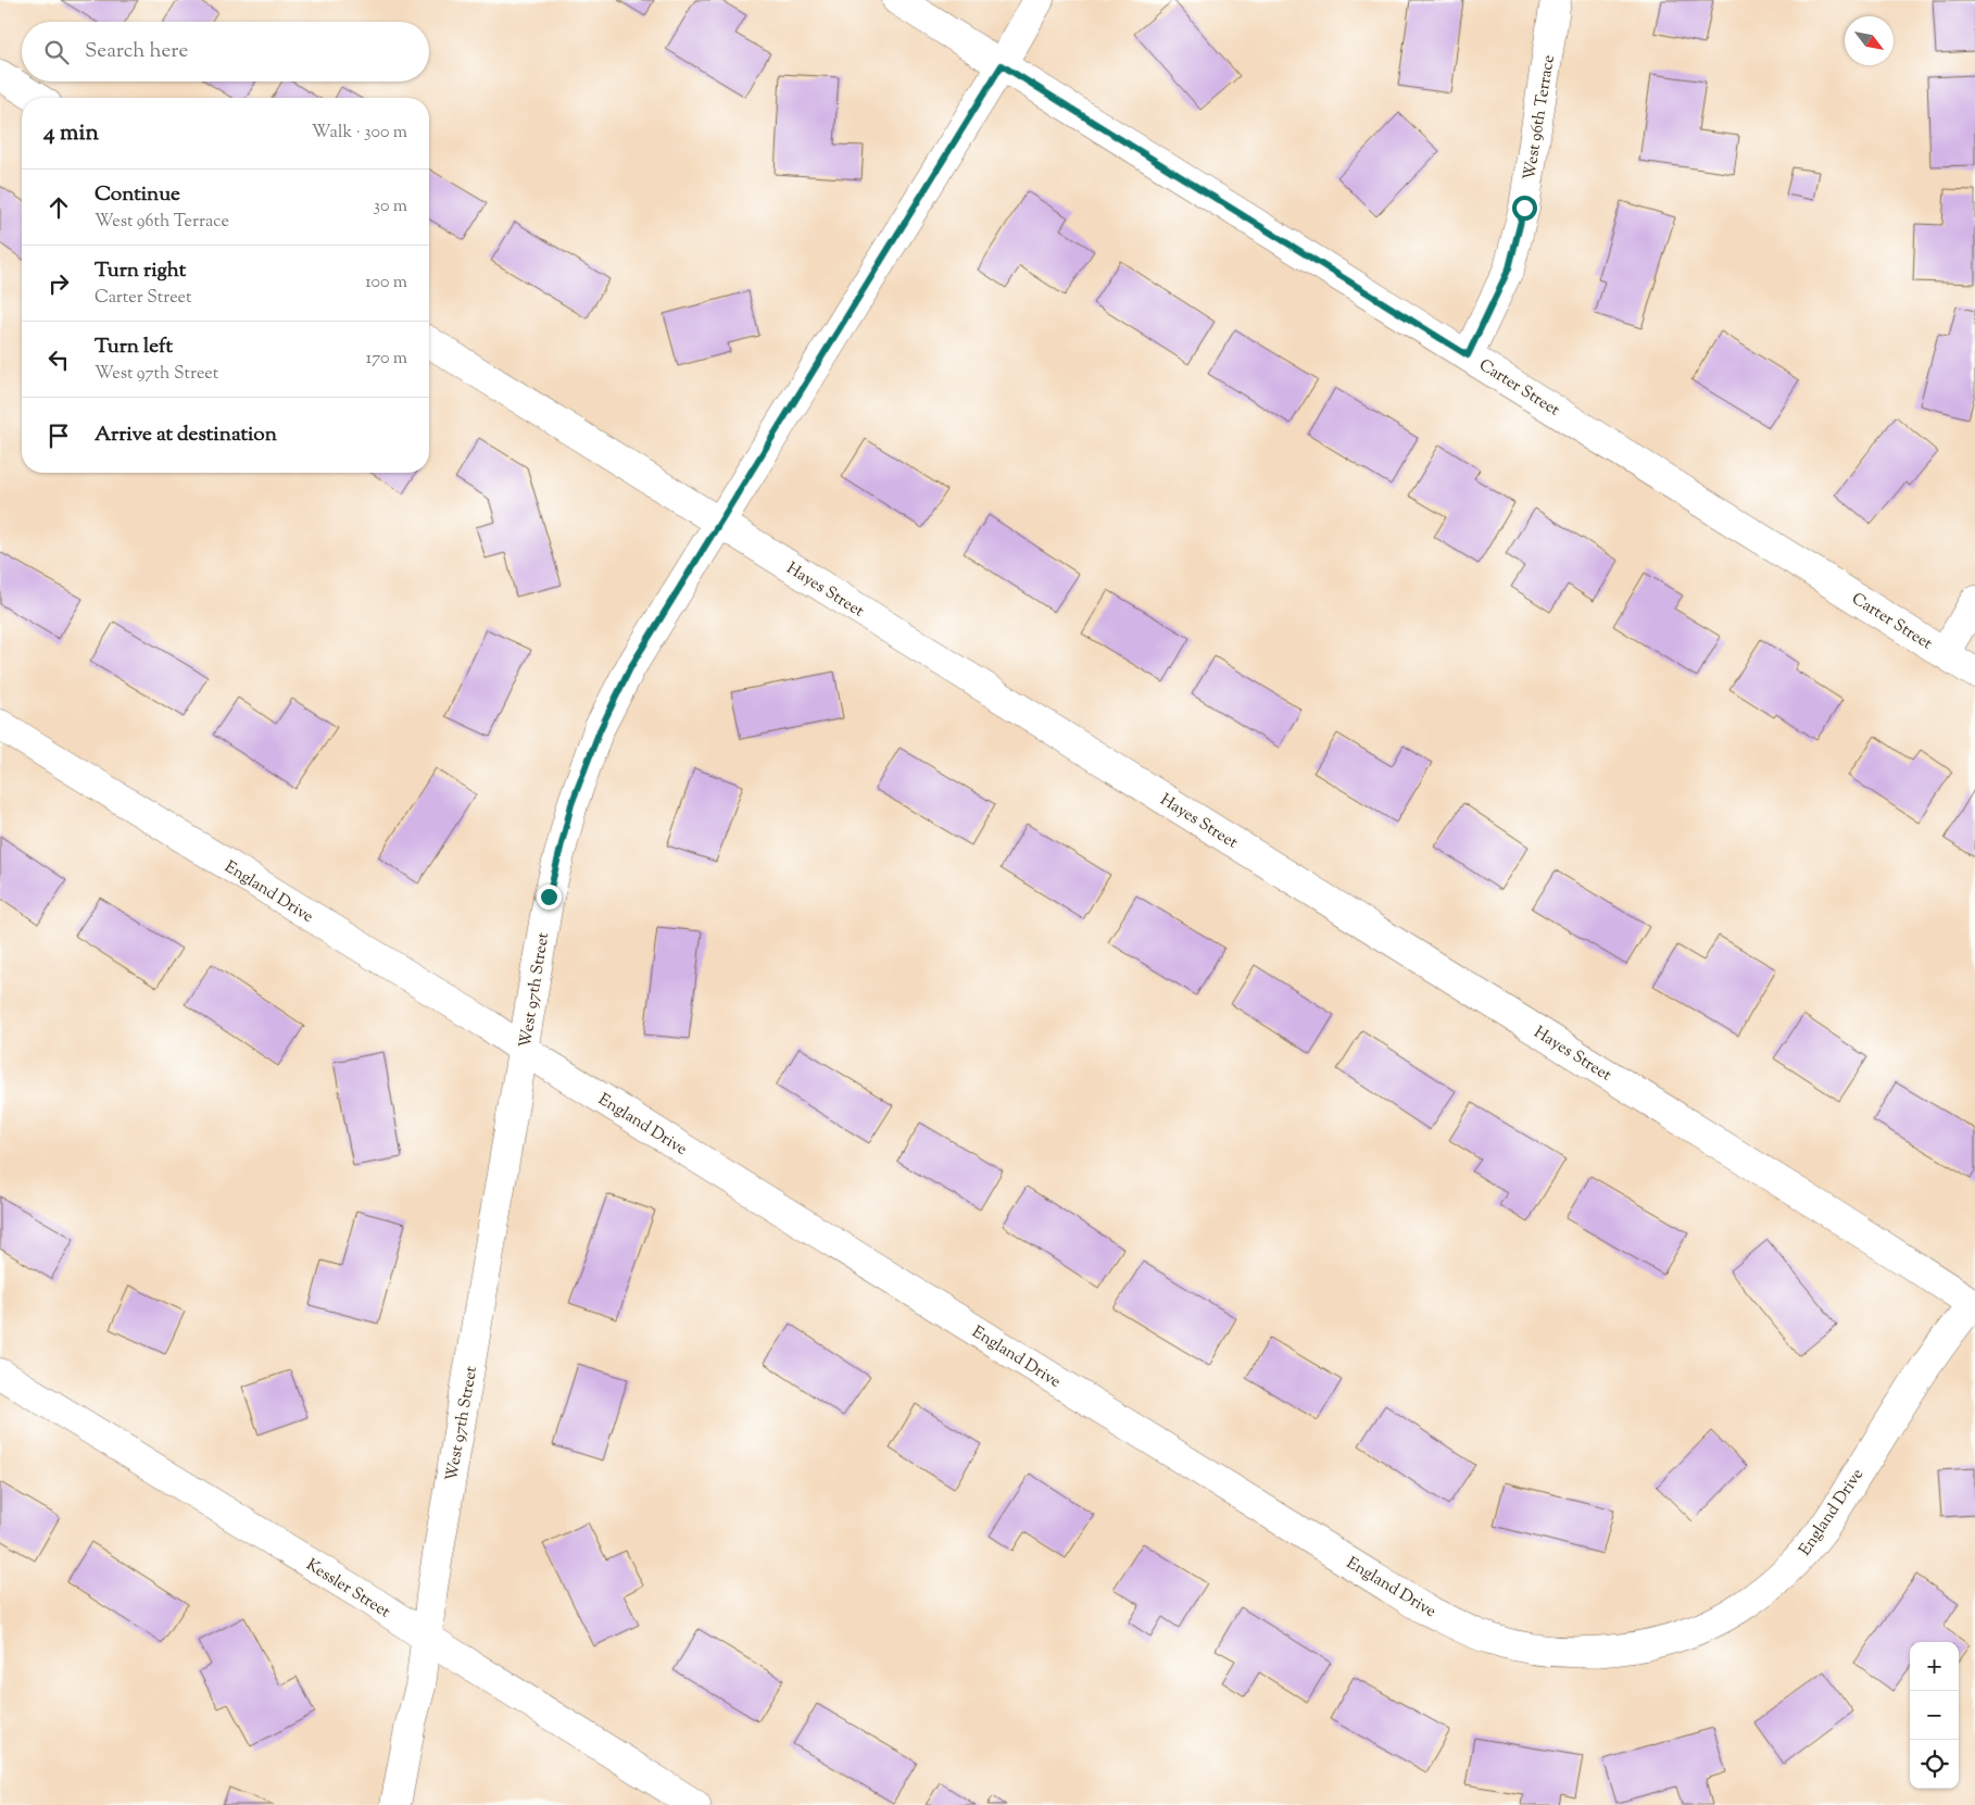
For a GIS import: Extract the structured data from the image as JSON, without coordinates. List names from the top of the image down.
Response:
{
  "streets": {
    "street": [
      "West 96th Terrace",
      "Carter Street",
      "Hayes Street",
      "England Drive",
      "West 97th Street",
      "Kessler Street"
    ]
  },
  "crossings": [
    ["West 96th Terrace", "Carter Street"],
    ["Carter Street", "West 97th Street"],
    ["Hayes Street", "England Drive"],
    ["Hayes Street", "West 97th Street"],
    ["England Drive", "West 97th Street"],
    ["West 97th Street", "Kessler Street"]
  ],
  "north": "bottom right",
  "page": {
    "search": "Search here",
    "heading": ["4 min", "Walk · 300 m"],
    "list": [
      ["Continue", "West 96th Terrace", "30 m"],
      ["Turn right", "Carter Street", "100 m"],
      ["Turn left", "West 97th Street", "170 m"],
      "Arrive at destination"
    ],
    "map_buttons": ["+", "−"]
  }
}
